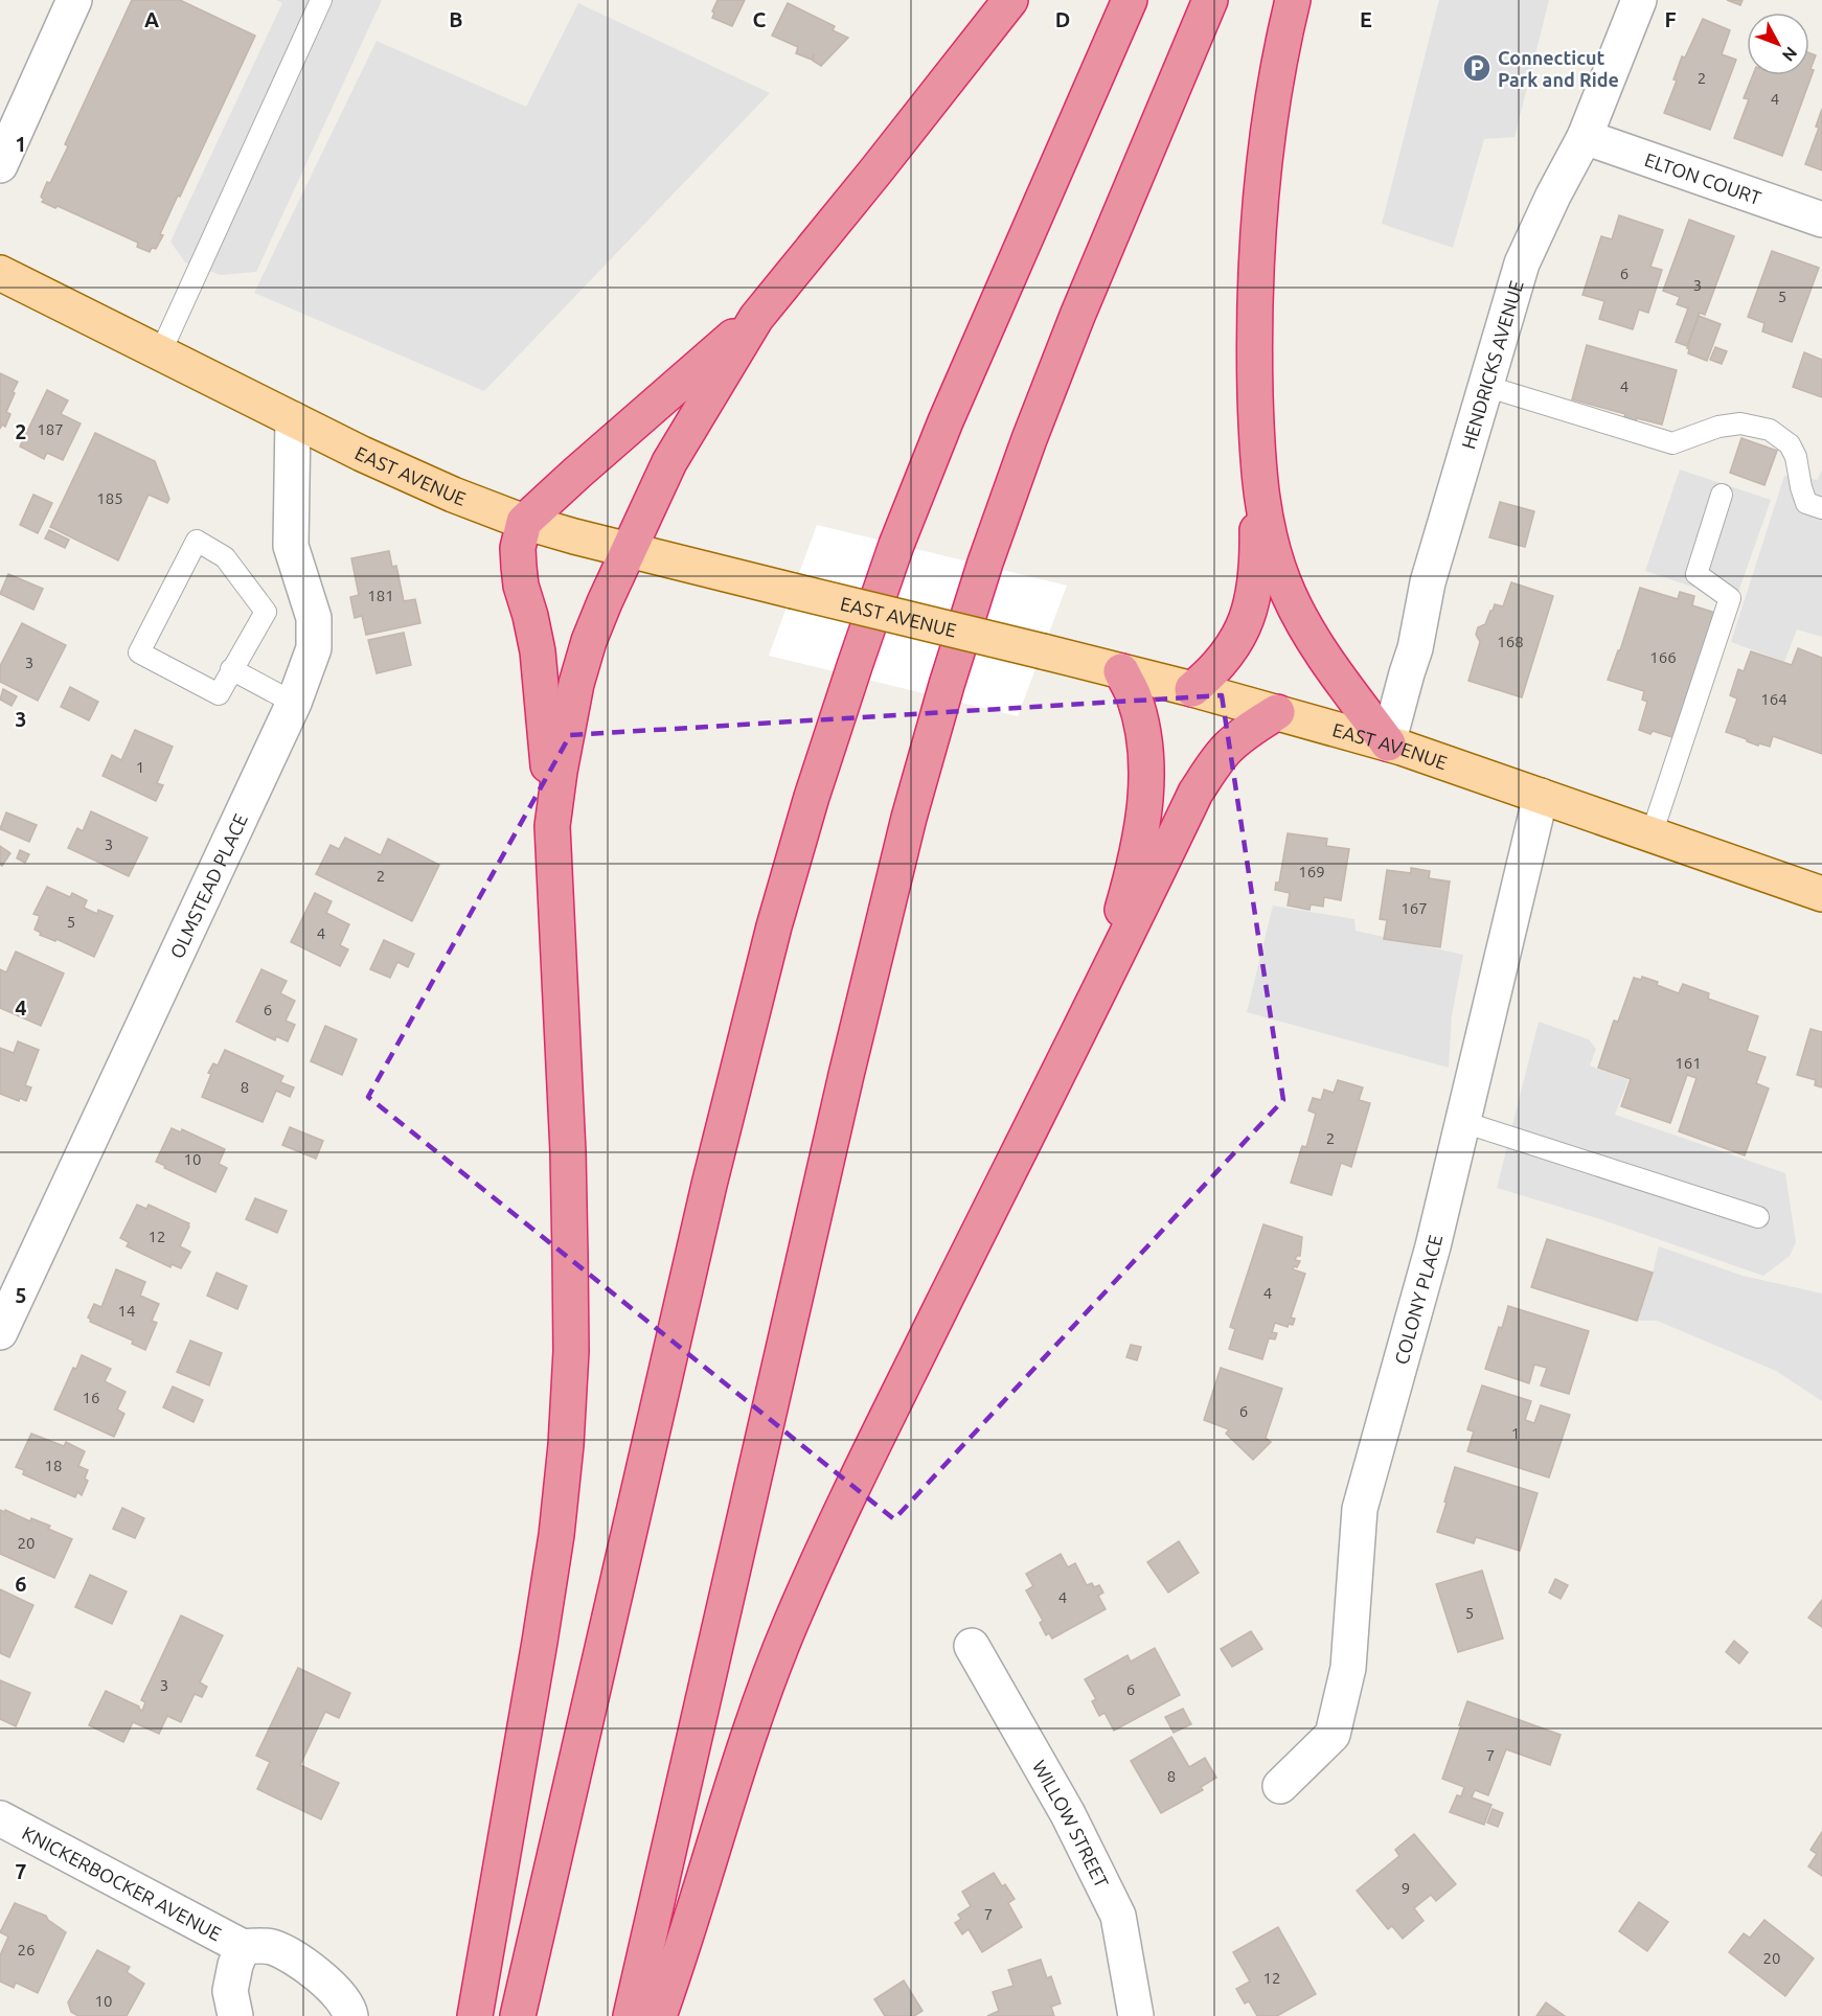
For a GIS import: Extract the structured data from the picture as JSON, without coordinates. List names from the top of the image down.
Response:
{
  "streets": {
    "main road": ["EAST AVENUE"],
    "street": [
      "ELTON COURT",
      "HENDRICKS AVENUE",
      "OLMSTEAD PLACE",
      "COLONY PLACE",
      "WILLOW STREET",
      "KNICKERBOCKER AVENUE"
    ]
  },
  "crossings": [
    ["ELTON COURT", "HENDRICKS AVENUE"],
    ["HENDRICKS AVENUE", "EAST AVENUE"],
    ["EAST AVENUE", "OLMSTEAD PLACE"],
    ["EAST AVENUE", "COLONY PLACE"]
  ],
  "places": {
    "parking": ["Connecticut Park and Ride"]
  },
  "house_numbers": [
    "2",
    "4",
    "6",
    "3",
    "5",
    "4",
    "187",
    "185",
    "181",
    "168",
    "166",
    "3",
    "164",
    "1",
    "3",
    "169",
    "2",
    "167",
    "5",
    "4",
    "6",
    "161",
    "8",
    "2",
    "10",
    "12",
    "4",
    "14",
    "16",
    "6",
    "1",
    "18",
    "20",
    "4",
    "5",
    "3",
    "6",
    "7",
    "8",
    "9",
    "7",
    "26",
    "20",
    "12",
    "10"
  ],
  "north": "bottom right",
  "grid": {
    "columns": [
      "A",
      "B",
      "C",
      "D",
      "E",
      "F"
    ],
    "rows": [
      "1",
      "2",
      "3",
      "4",
      "5",
      "6",
      "7"
    ]
  }
}
